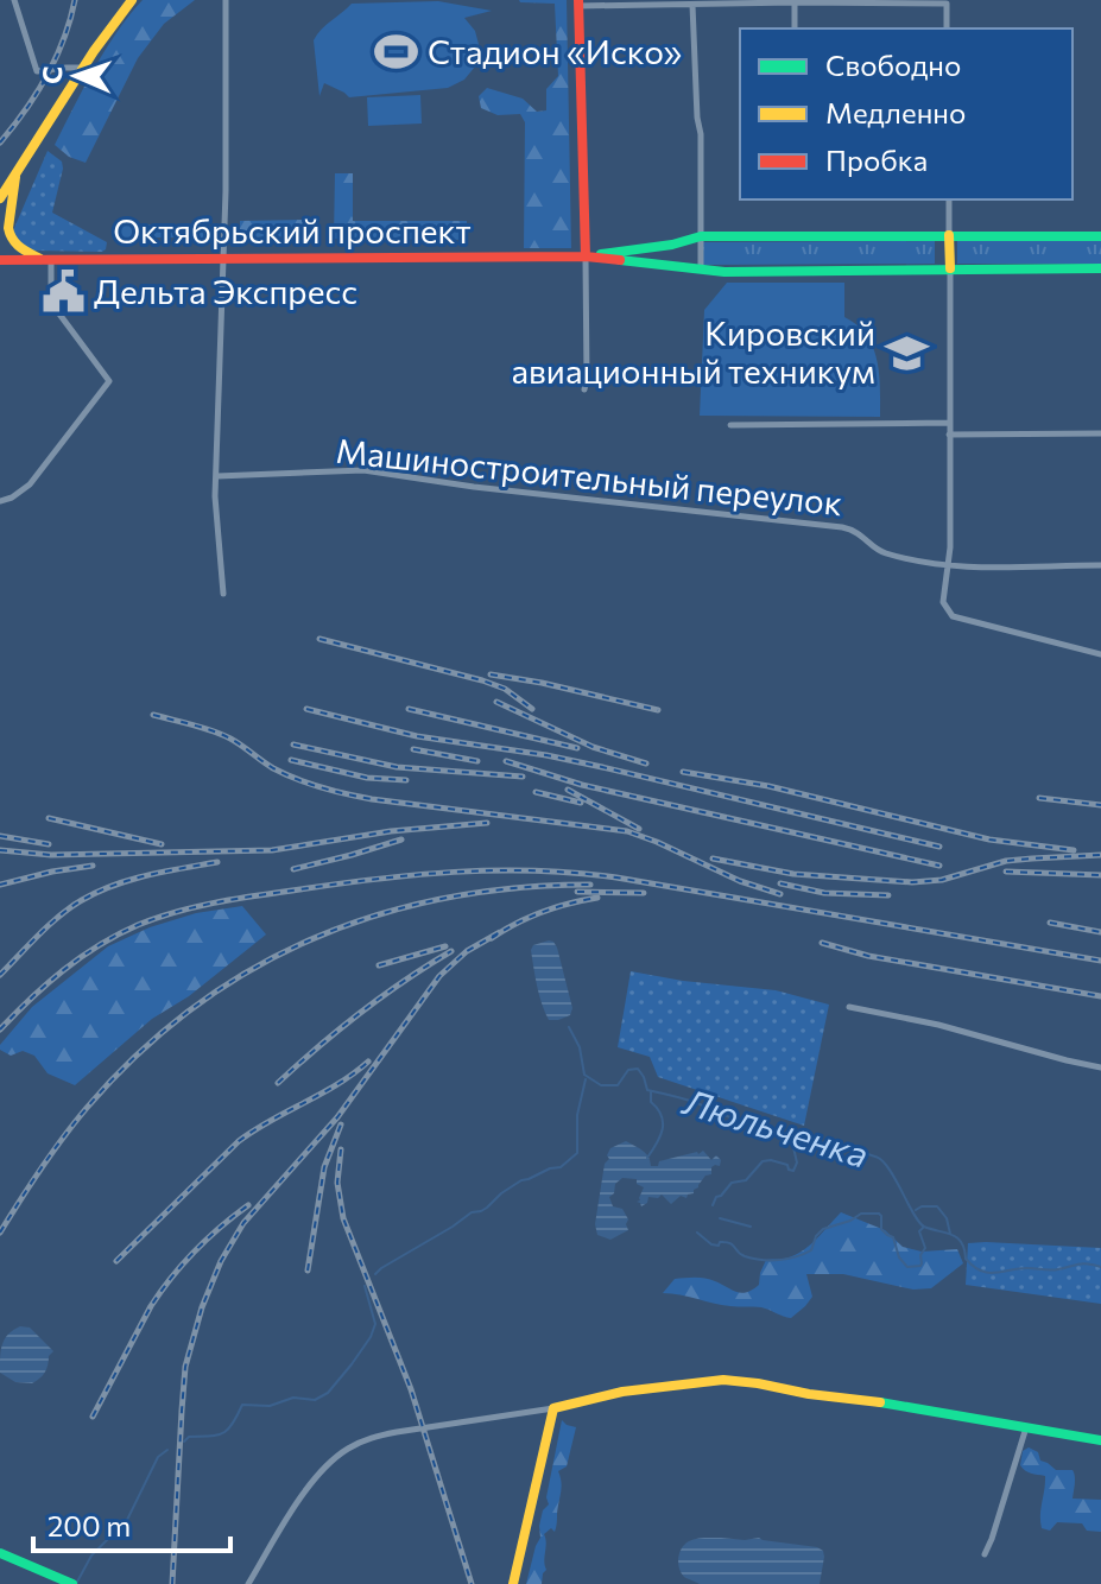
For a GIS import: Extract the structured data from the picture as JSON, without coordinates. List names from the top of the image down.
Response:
{
  "streets": {
    "main road": ["Октябрьский проспект"],
    "street": ["Машиностроительный переулок"]
  },
  "water": ["Люльченка"],
  "places": {
    "sports": ["Стадион «Иско»"],
    "public building": ["Дельта Экспресс"],
    "school or university": ["Кировский авиационный техникум"]
  },
  "legend": ["Свободно", "Медленно", "Пробка"],
  "scale_bar": "200 m",
  "north": "left"
}
